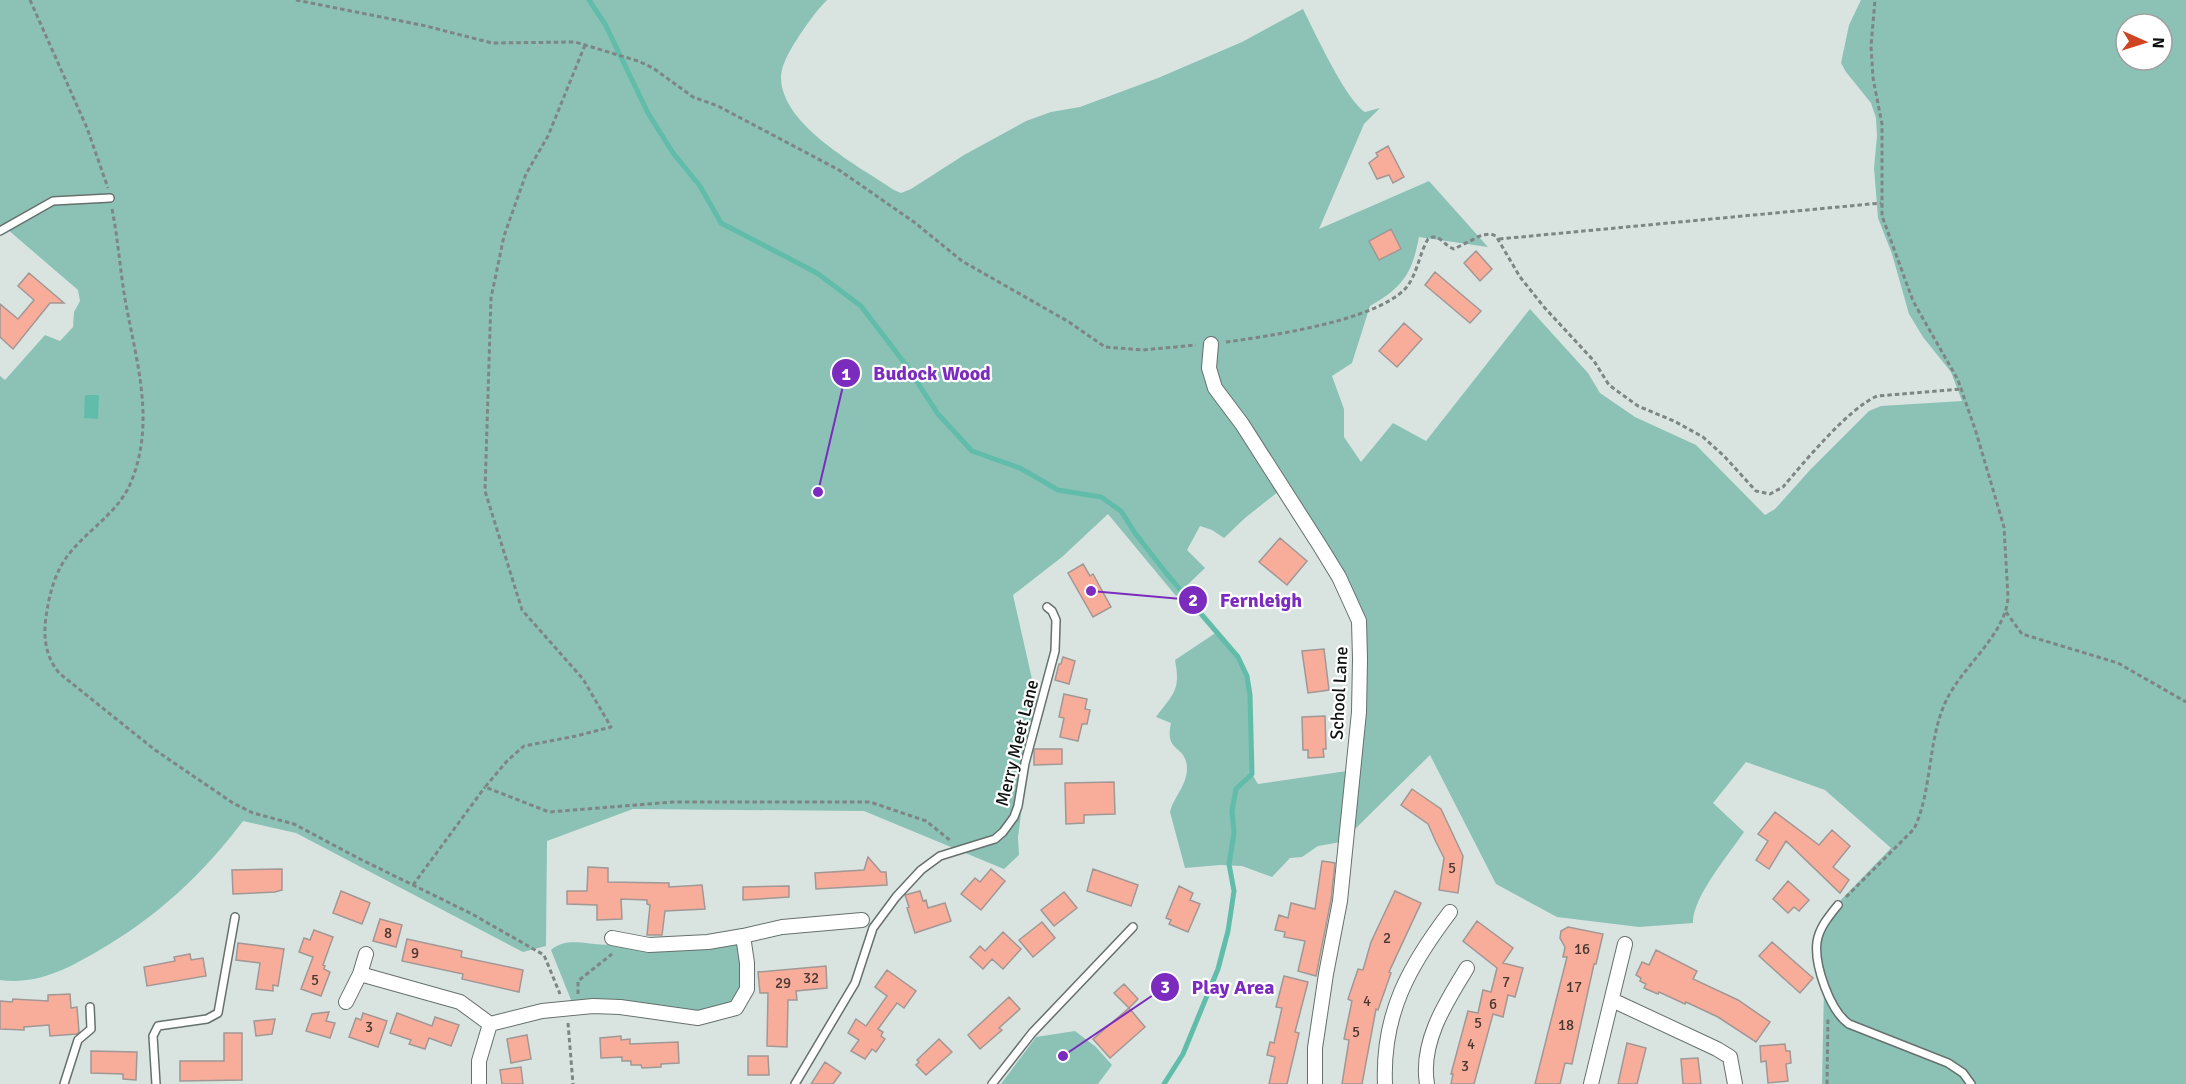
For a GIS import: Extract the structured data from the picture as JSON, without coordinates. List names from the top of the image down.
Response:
{
  "streets": {
    "street": ["School Lane"],
    "lane": ["Merry Meet Lane"]
  },
  "places": ["Budock Wood", "Fernleigh", "Play Area"],
  "house_numbers": [
    "5",
    "8",
    "2",
    "16",
    "9",
    "32",
    "5",
    "7",
    "29",
    "17",
    "4",
    "6",
    "5",
    "18",
    "3",
    "5",
    "4",
    "3"
  ],
  "north": "right"
}
